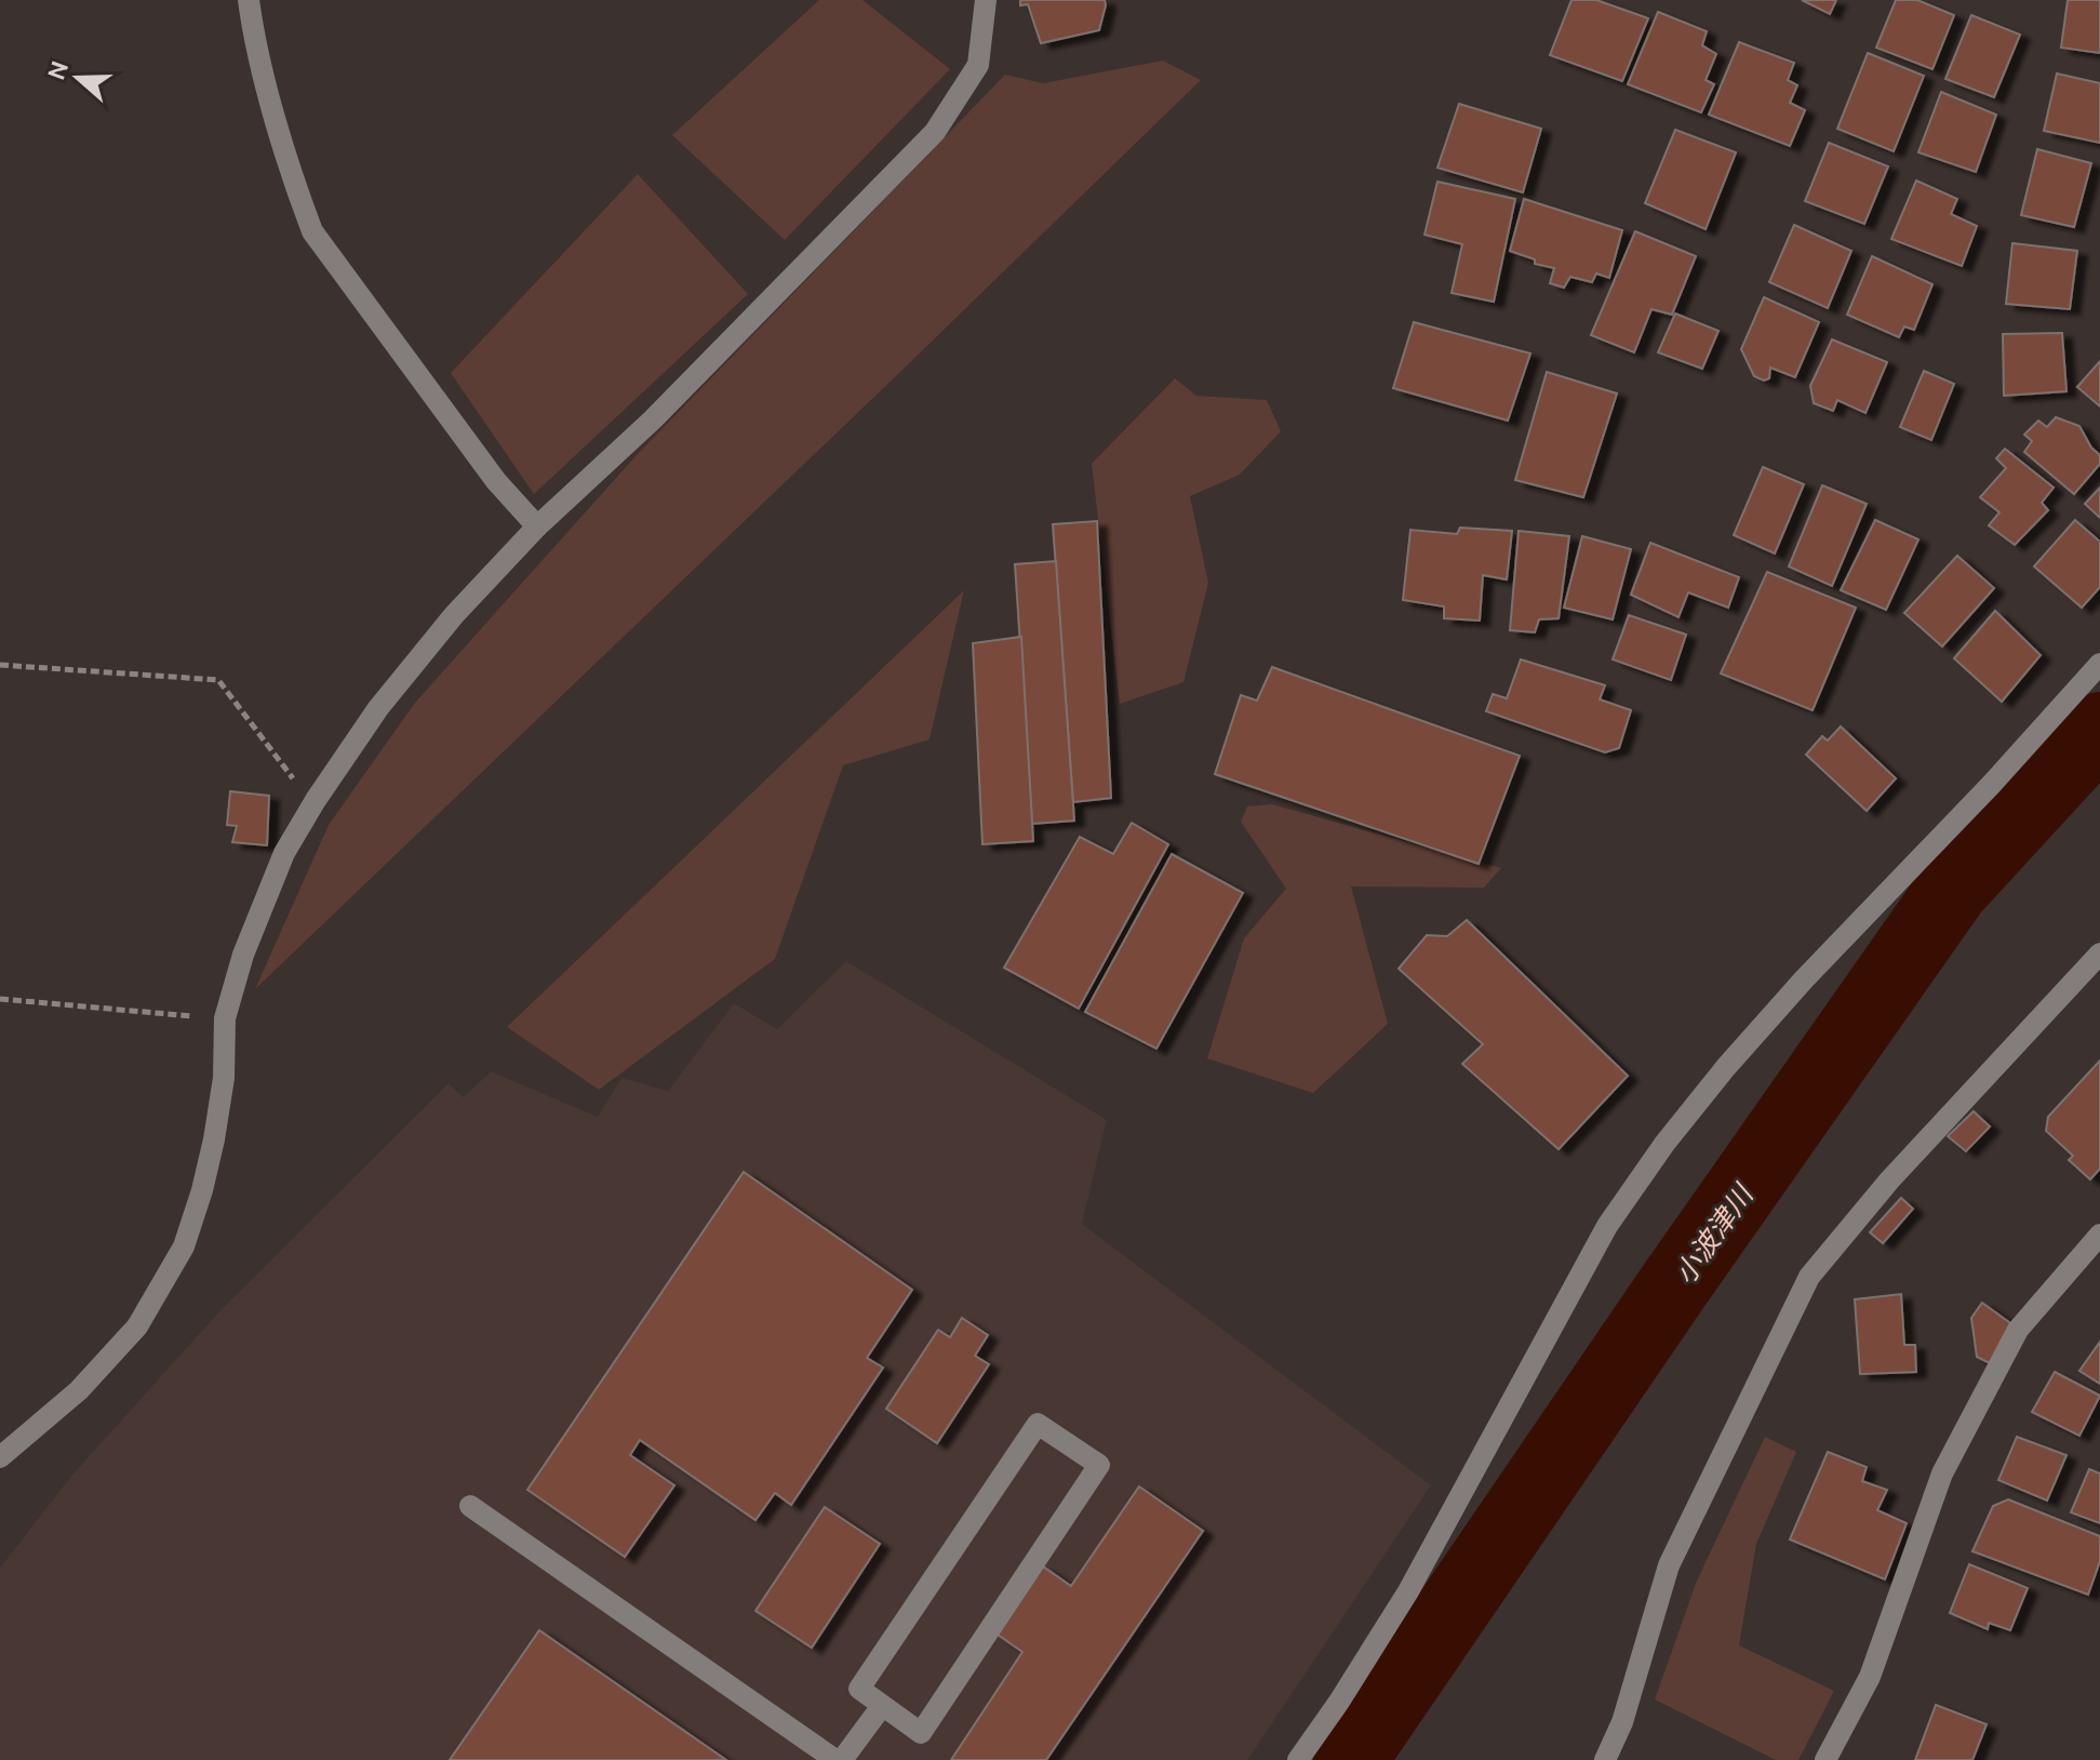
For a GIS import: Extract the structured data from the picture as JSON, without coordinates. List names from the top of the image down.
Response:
{
  "water": ["小波津川"],
  "north": "left"
}
